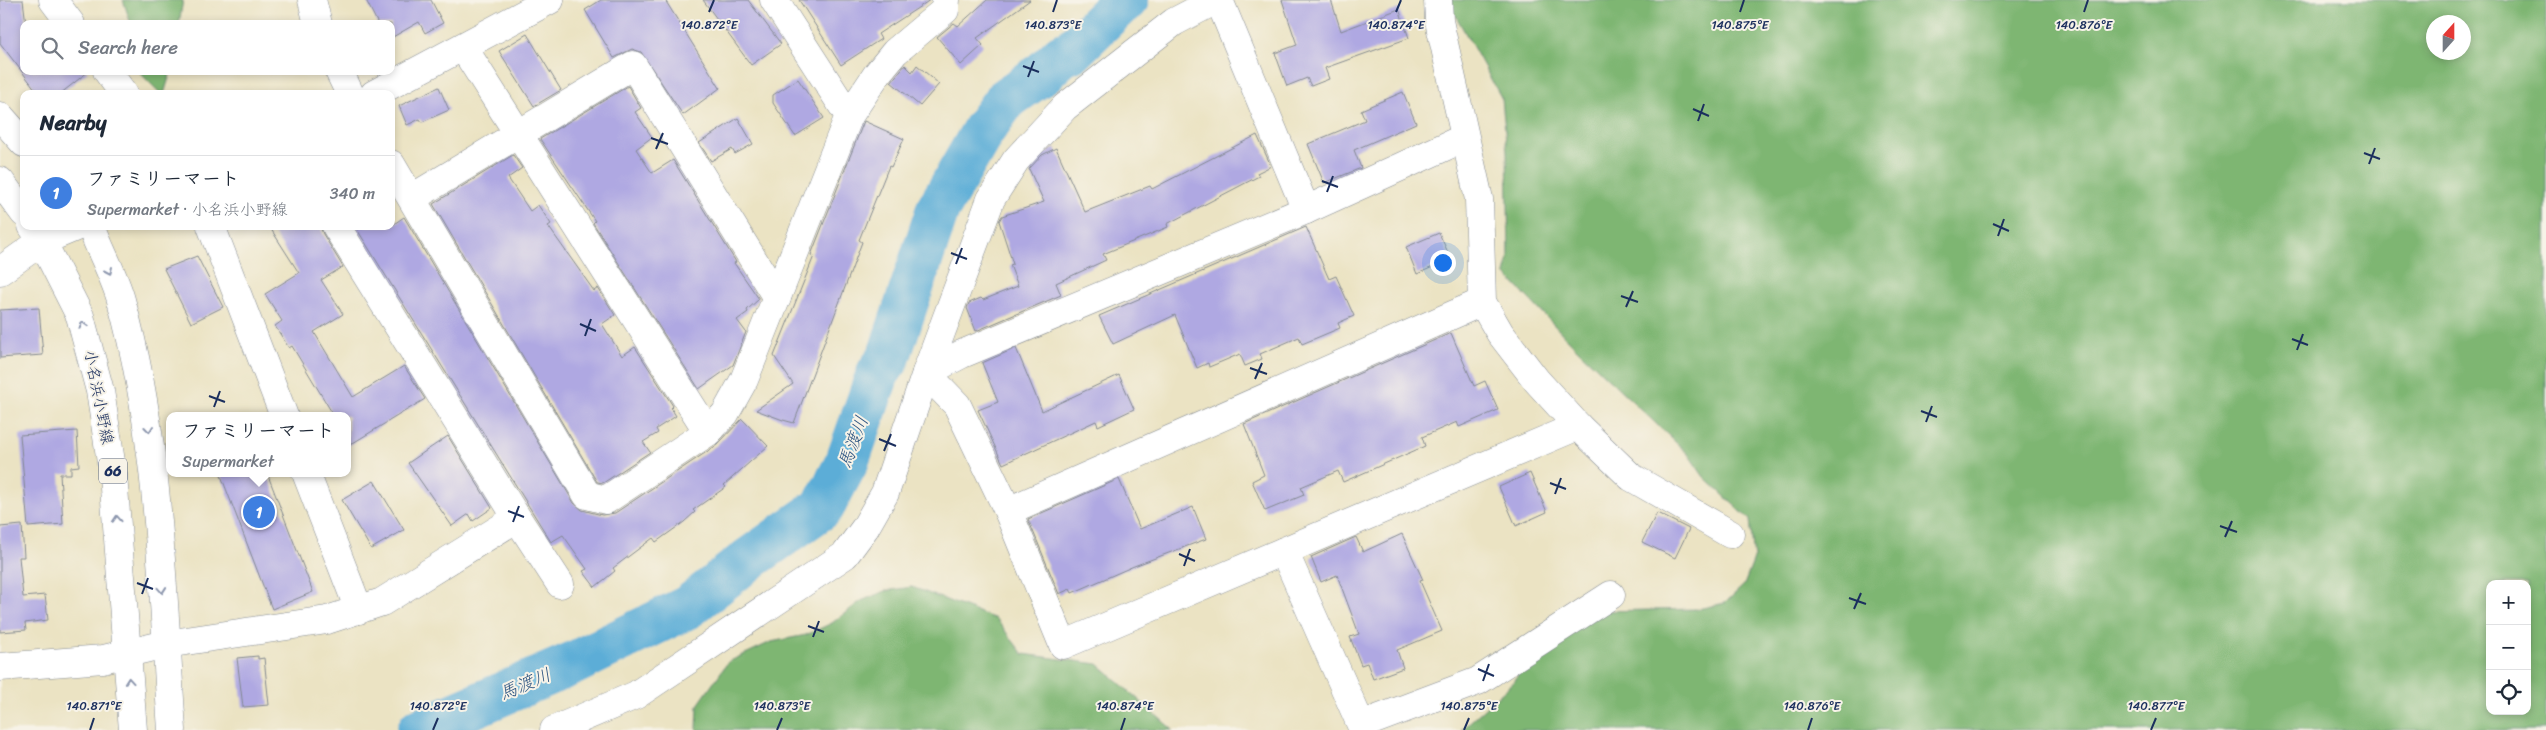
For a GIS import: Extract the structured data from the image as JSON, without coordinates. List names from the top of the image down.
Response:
{
  "streets": {
    "street": ["小名浜小野線", "66"]
  },
  "water": ["馬渡川"],
  "north": "top",
  "page": {
    "search": "Search here",
    "heading": "Nearby",
    "list": [
      {
        "mark": "1",
        "name": "ファミリーマート",
        "note": "Supermarket · 小名浜小野線",
        "value": "340 m"
      }
    ],
    "popup": ["ファミリーマート", "Supermarket"],
    "pins": "1",
    "map_buttons": ["+", "−"]
  },
  "coordinates": [
    "140.872°E",
    "140.873°E",
    "140.874°E",
    "140.875°E",
    "140.876°E",
    "140.871°E",
    "140.877°E"
  ]
}
